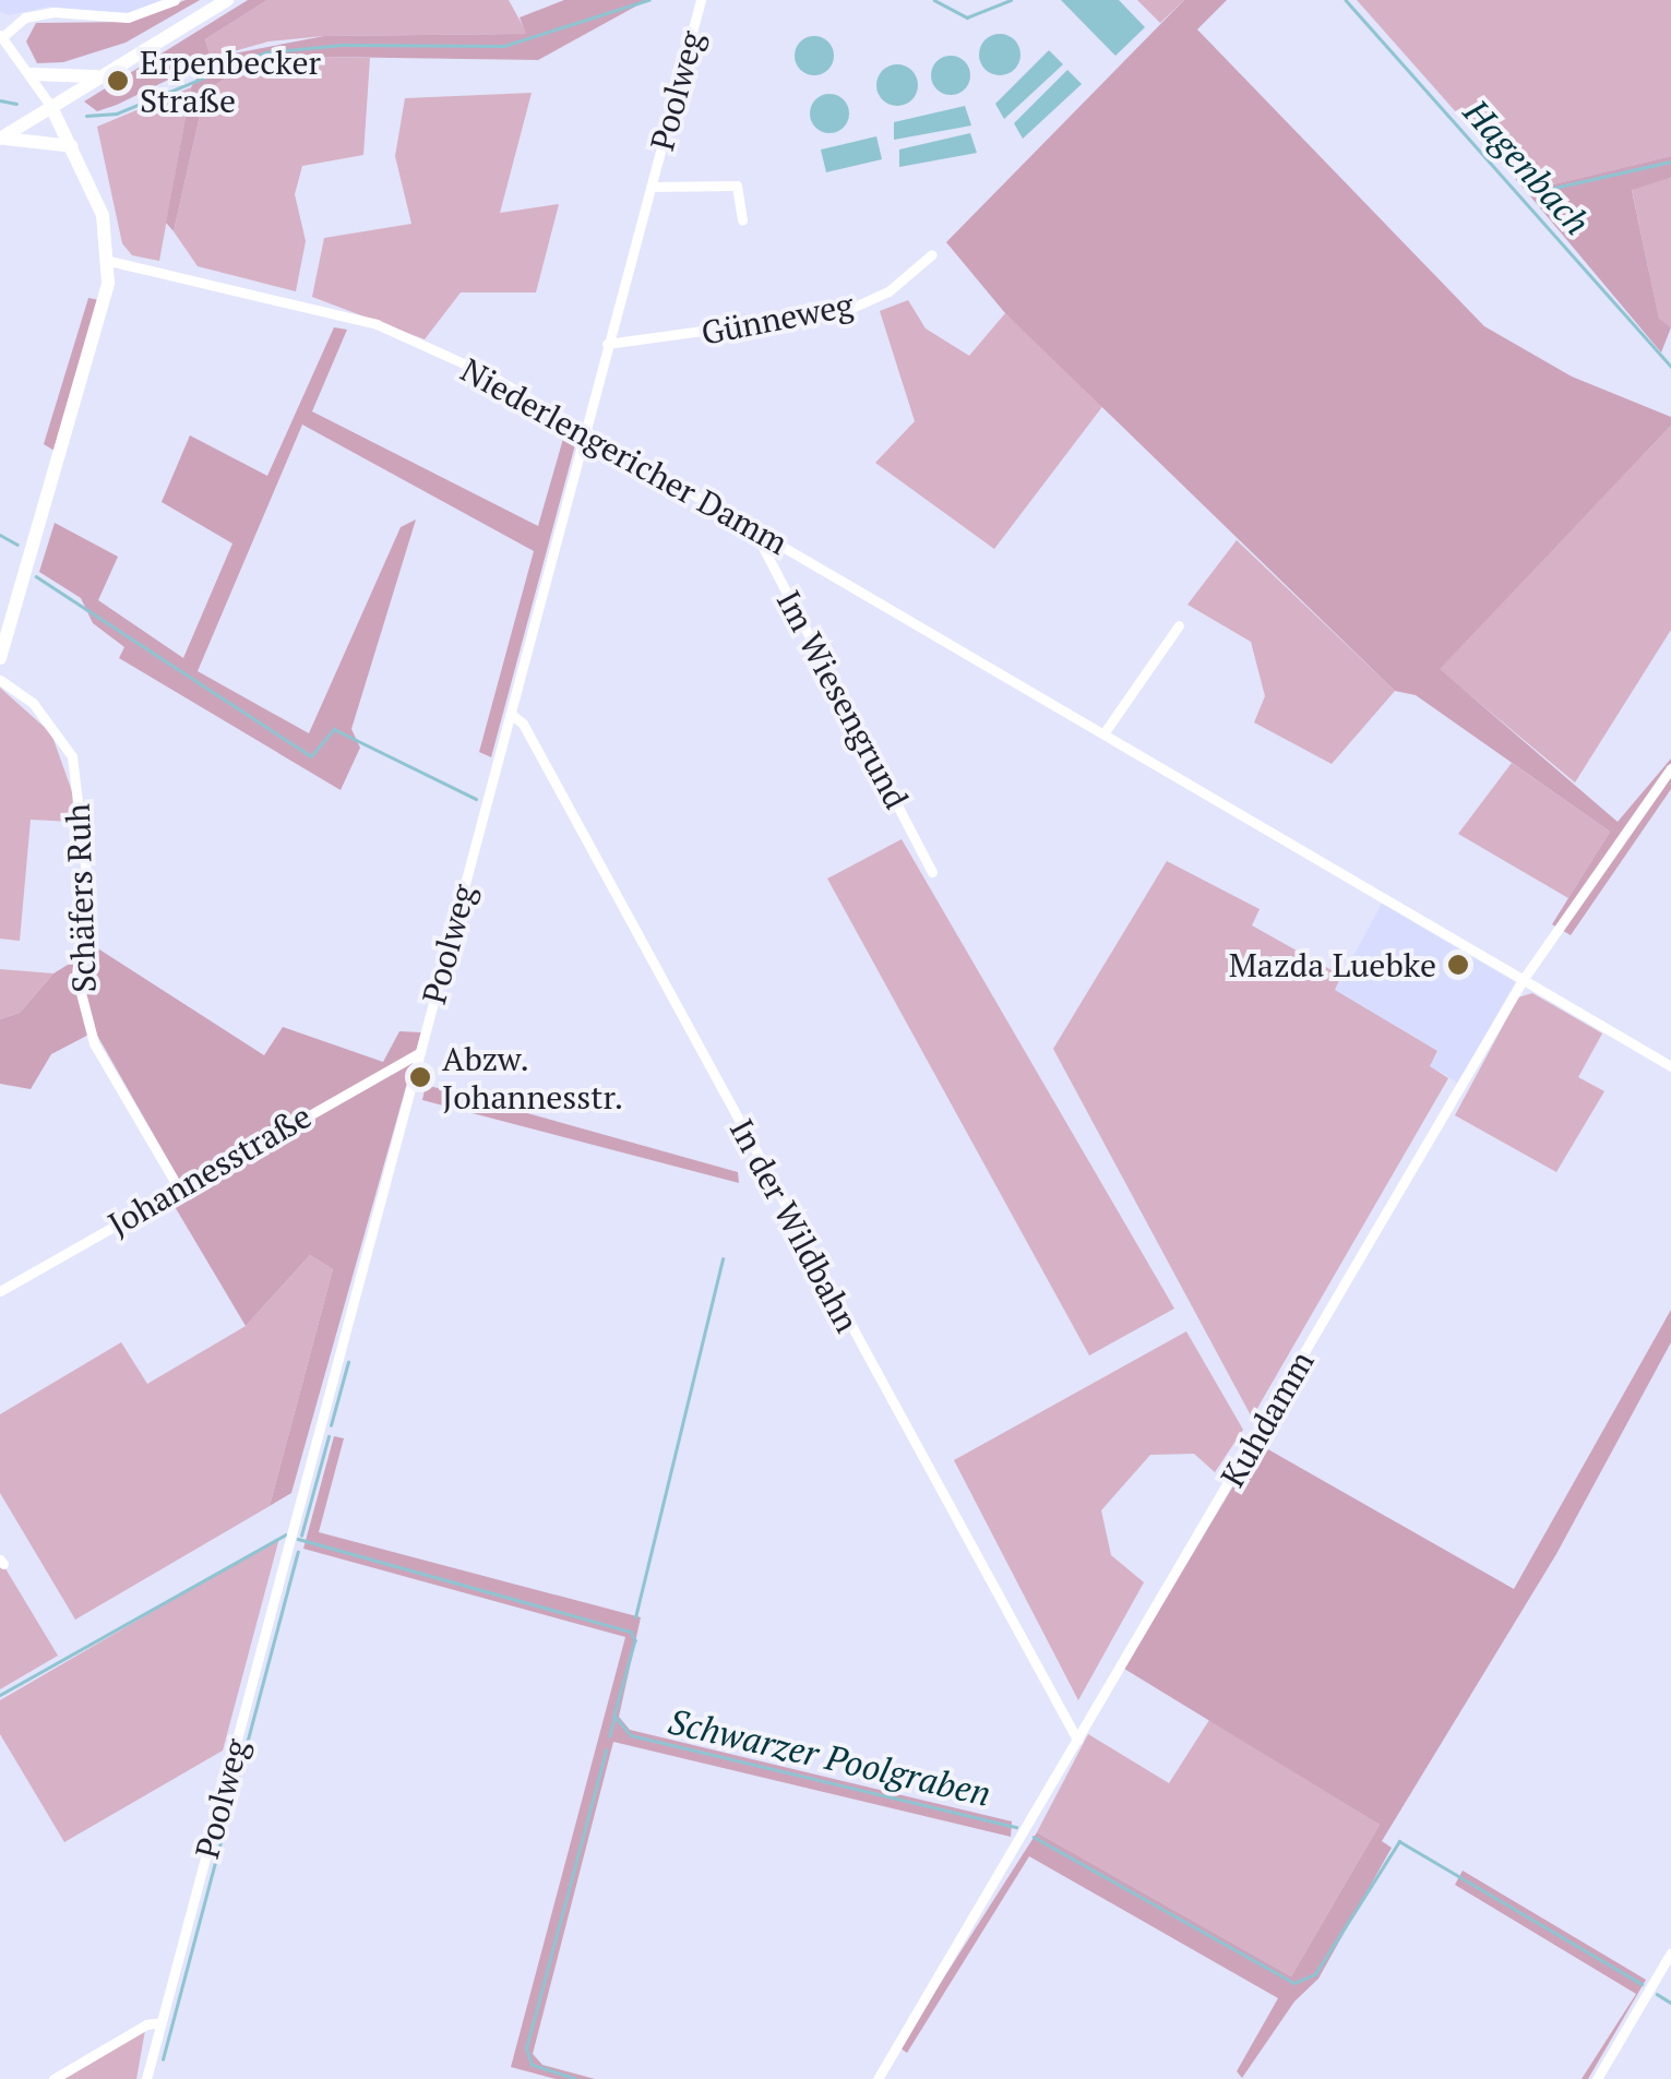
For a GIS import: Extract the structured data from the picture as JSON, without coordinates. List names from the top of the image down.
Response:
{
  "streets": {
    "street": [
      "Poolweg",
      "Günneweg",
      "Niederlengericher Damm",
      "Im Wiesengrund",
      "Schäfers Ruh",
      "Johannesstraße",
      "In der Wildbahn",
      "Kuhdamm"
    ]
  },
  "crossings": [
    ["Poolweg", "Günneweg"],
    ["Poolweg", "Niederlengericher Damm"],
    ["Poolweg", "Johannesstraße"],
    ["Poolweg", "In der Wildbahn"],
    ["Niederlengericher Damm", "Im Wiesengrund"],
    ["Niederlengericher Damm", "Kuhdamm"],
    ["Schäfers Ruh", "Johannesstraße"],
    ["In der Wildbahn", "Kuhdamm"]
  ],
  "water": ["Hagenbach", "Schwarzer Poolgraben"],
  "places": ["Erpenbecker Straße", "Mazda Luebke", "Abzw. Johannesstr."]
}
